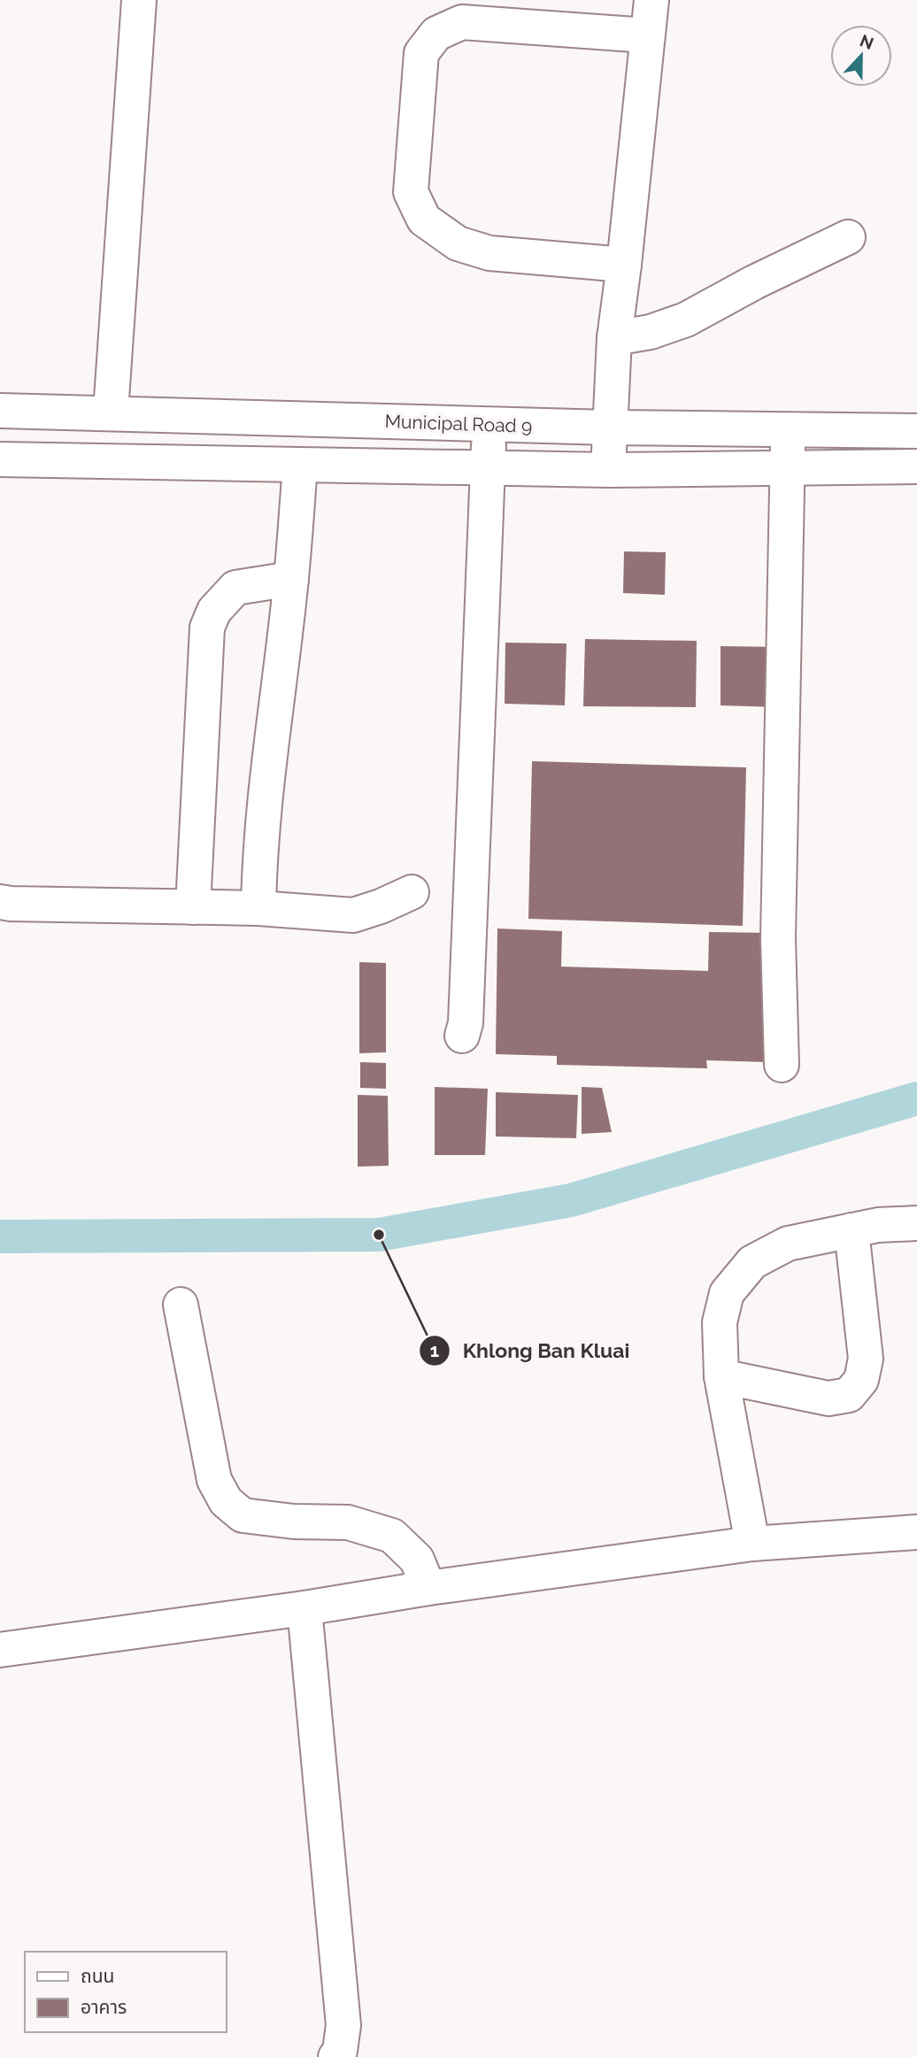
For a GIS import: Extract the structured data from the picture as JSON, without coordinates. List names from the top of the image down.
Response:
{
  "streets": {
    "street": ["Municipal Road 9"]
  },
  "places": ["Khlong Ban Kluai"],
  "legend": ["ถนน", "อาคาร"],
  "north": "top"
}
